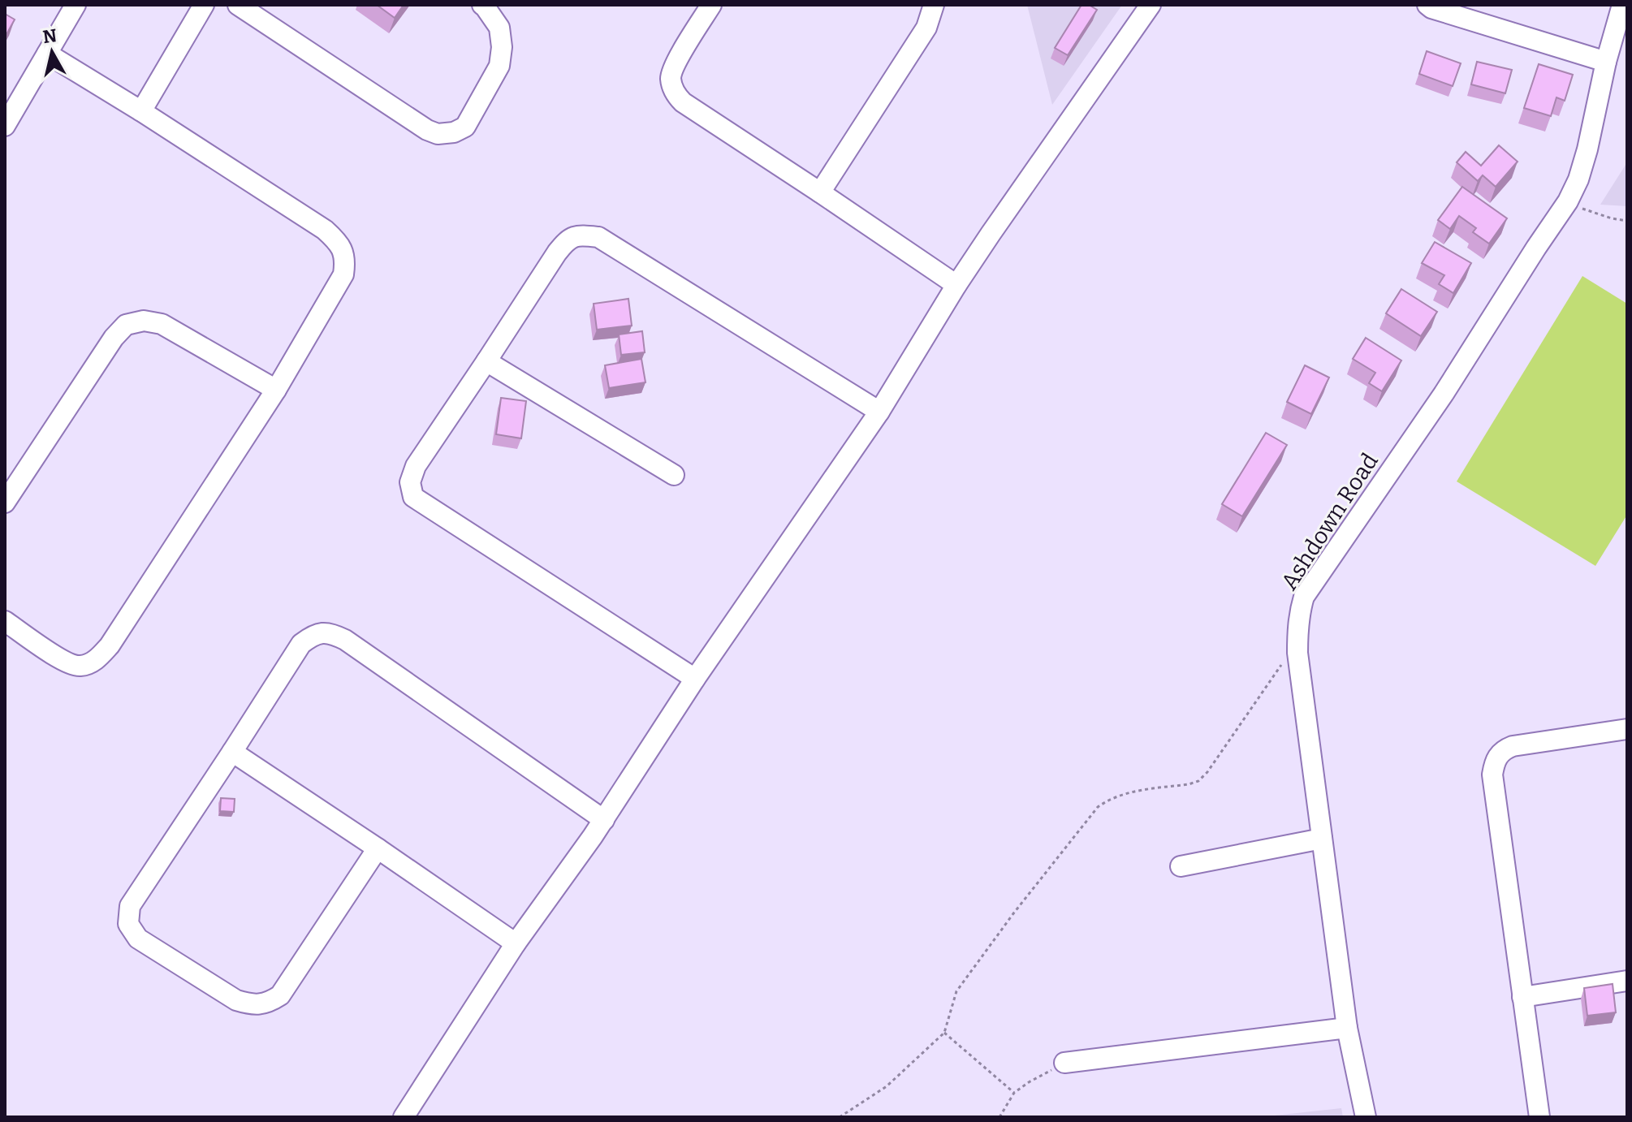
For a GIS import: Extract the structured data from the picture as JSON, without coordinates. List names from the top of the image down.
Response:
{
  "streets": {
    "street": ["Ashdown Road"]
  },
  "north": "top"
}
